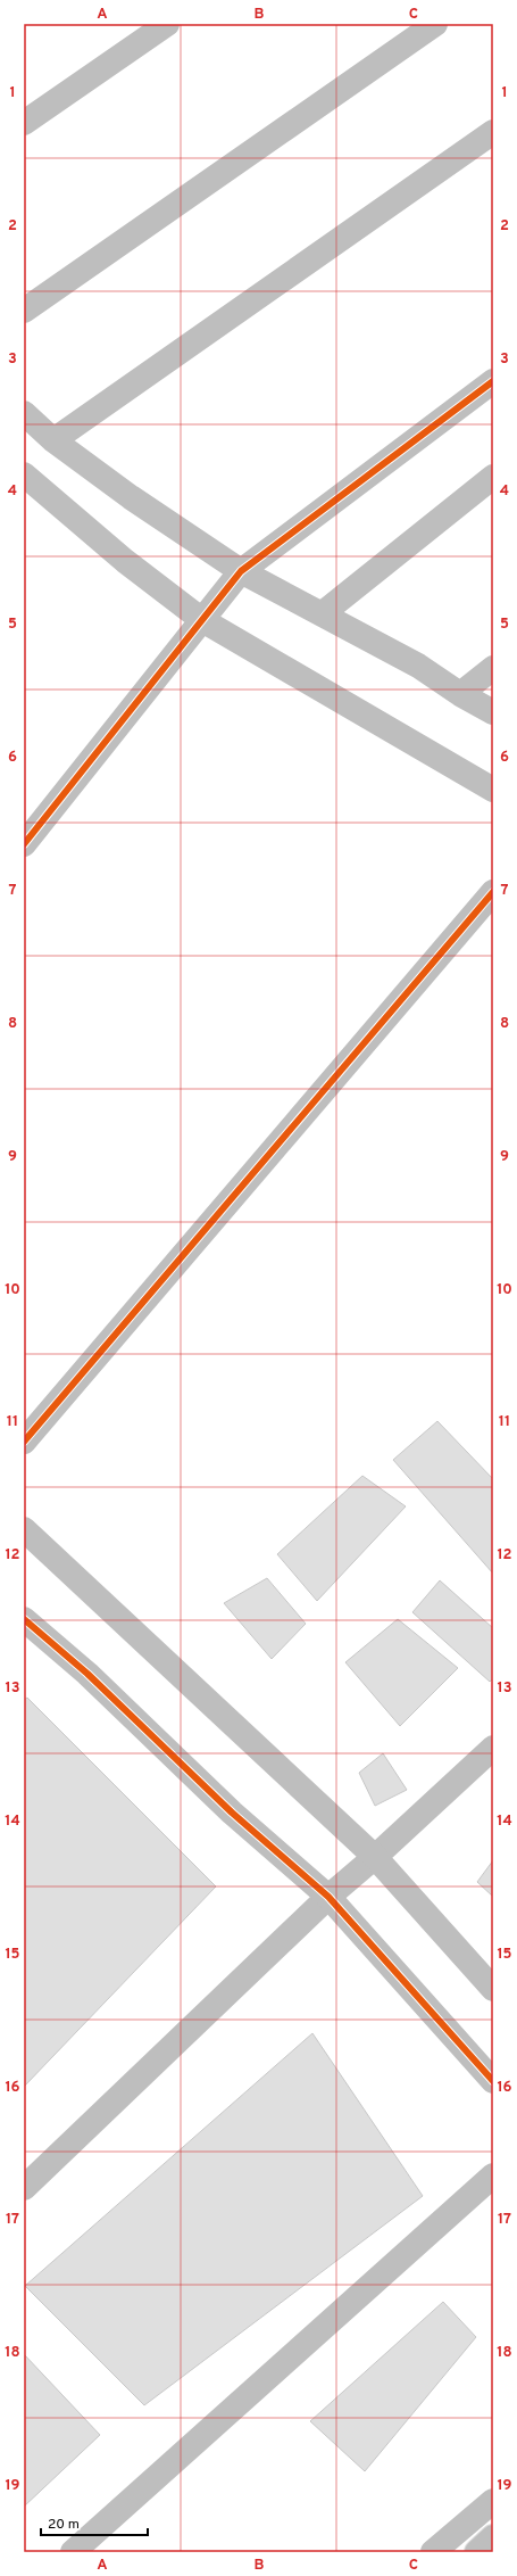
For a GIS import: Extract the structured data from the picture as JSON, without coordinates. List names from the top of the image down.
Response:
{
  "scale_bar": "20 m",
  "grid": {
    "columns": ["A", "B", "C"],
    "rows": [
      "1",
      "2",
      "3",
      "4",
      "5",
      "6",
      "7",
      "8",
      "9",
      "10",
      "11",
      "12",
      "13",
      "14",
      "15",
      "16",
      "17",
      "18",
      "19"
    ]
  }
}
